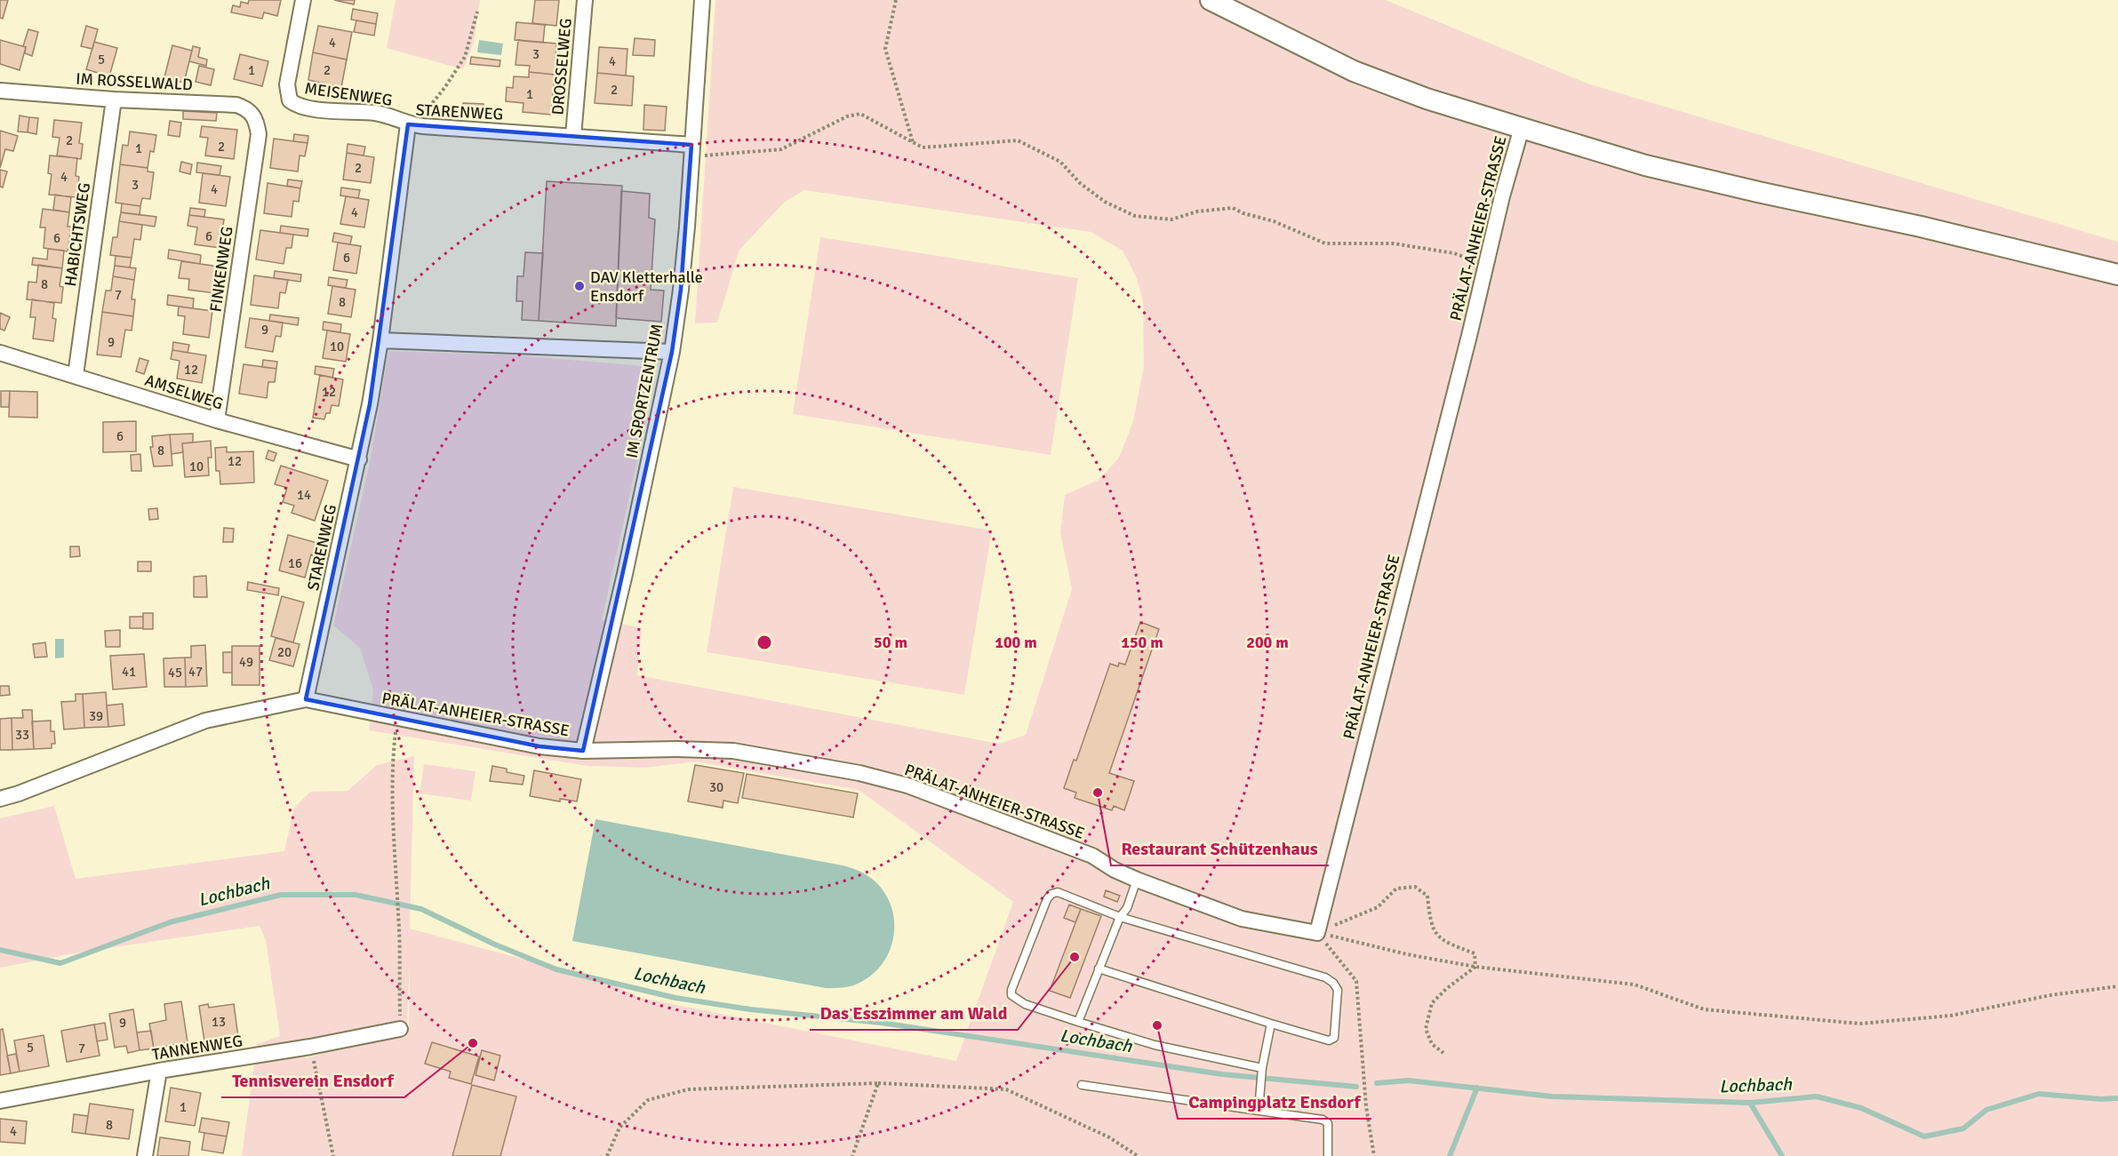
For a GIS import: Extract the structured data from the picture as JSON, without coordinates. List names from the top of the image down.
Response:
{
  "streets": {
    "street": [
      "DROSSELWEG",
      "IM ROSSELWALD",
      "MEISENWEG",
      "STARENWEG",
      "PRÄLAT-ANHEIER-STRASSE",
      "HABICHTSWEG",
      "FINKENWEG",
      "IM SPORTZENTRUM",
      "AMSELWEG",
      "TANNENWEG"
    ]
  },
  "crossings": [
    ["DROSSELWEG", "STARENWEG"],
    ["IM ROSSELWALD", "HABICHTSWEG"],
    ["IM ROSSELWALD", "FINKENWEG"],
    ["MEISENWEG", "STARENWEG"],
    ["STARENWEG", "PRÄLAT-ANHEIER-STRASSE"],
    ["STARENWEG", "IM SPORTZENTRUM"],
    ["STARENWEG", "AMSELWEG"],
    ["PRÄLAT-ANHEIER-STRASSE", "IM SPORTZENTRUM"],
    ["HABICHTSWEG", "AMSELWEG"],
    ["FINKENWEG", "AMSELWEG"]
  ],
  "water": ["Lochbach"],
  "places": [
    "DAV Kletterhalle Ensdorf",
    "Restaurant Schützenhaus",
    "Das Esszimmer am Wald",
    "Campingplatz Ensdorf",
    "Tennisverein Ensdorf"
  ],
  "house_numbers": [
    "4",
    "3",
    "5",
    "4",
    "1",
    "2",
    "2",
    "1",
    "2",
    "2",
    "1",
    "2",
    "4",
    "3",
    "4",
    "4",
    "6",
    "6",
    "6",
    "8",
    "7",
    "8",
    "9",
    "9",
    "10",
    "12",
    "12",
    "6",
    "8",
    "12",
    "10",
    "14",
    "16",
    "20",
    "49",
    "41",
    "47",
    "45",
    "39",
    "33",
    "30",
    "13",
    "9",
    "5",
    "7",
    "1",
    "8",
    "4"
  ],
  "rings": [
    "50 m",
    "100 m",
    "150 m",
    "200 m"
  ]
}
